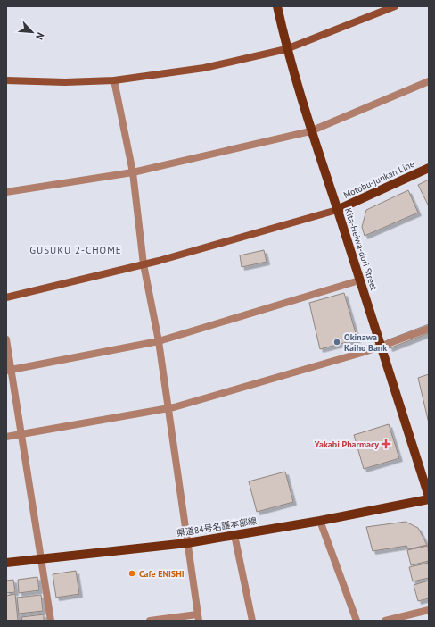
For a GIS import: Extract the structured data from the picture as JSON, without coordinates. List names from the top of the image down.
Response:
{
  "streets": {
    "main road": ["Motobu-junkan Line", "Kita-Heiwa-dori Street", "県道84号名護本部線"]
  },
  "crossings": [
    ["Motobu-junkan Line", "Kita-Heiwa-dori Street"],
    ["Kita-Heiwa-dori Street", "県道84号名護本部線"]
  ],
  "districts": ["GUSUKU 2-CHOME"],
  "places": {
    "other": ["Okinawa Kaiho Bank", "Cafe ENISHI"],
    "health": ["Yakabi Pharmacy"]
  },
  "north": "bottom right"
}
